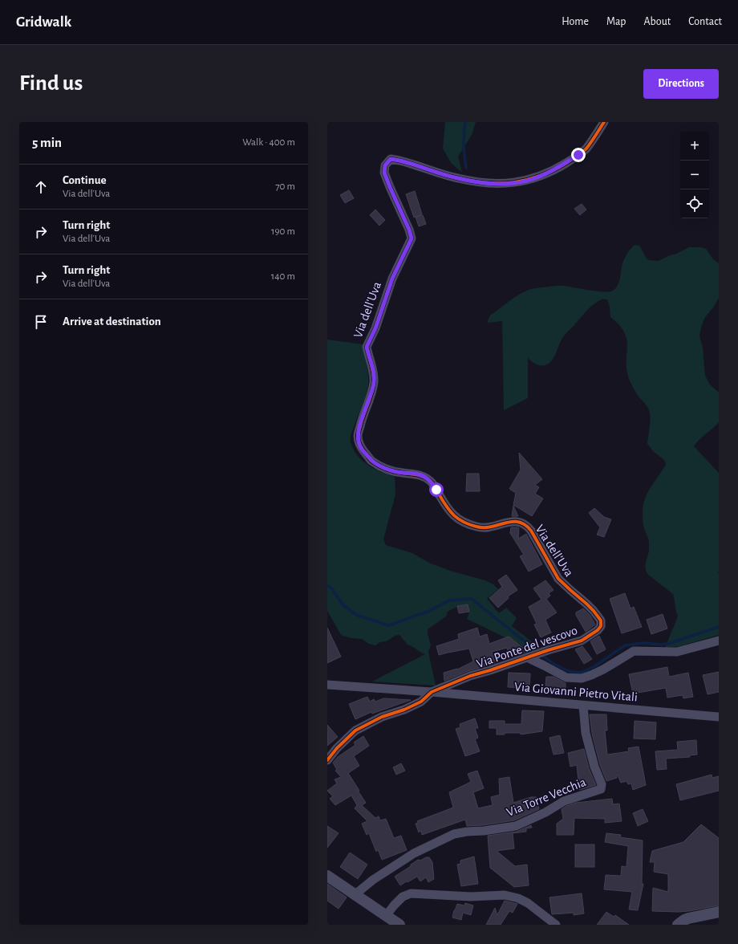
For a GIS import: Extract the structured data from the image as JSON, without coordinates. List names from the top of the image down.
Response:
{
  "streets": {
    "street": [
      "Via dell'Uva",
      "Via Ponte del vescovo",
      "Via Giovanni Pietro Vitali",
      "Via Torre Vecchia"
    ]
  },
  "crossings": [
    ["Via dell'Uva", "Via Ponte del vescovo"],
    ["Via Ponte del vescovo", "Via Giovanni Pietro Vitali"],
    ["Via Giovanni Pietro Vitali", "Via Torre Vecchia"]
  ],
  "page": {
    "header": "Gridwalk",
    "nav": [
      "Home",
      "Map",
      "About",
      "Contact"
    ],
    "buttons": "Directions",
    "title": "Find us",
    "heading": ["5 min", "Walk · 400 m"],
    "map_buttons": ["+", "−"],
    "list": [
      ["Continue", "Via dell'Uva", "70 m"],
      ["Turn right", "Via dell'Uva", "190 m"],
      ["Turn right", "Via dell'Uva", "140 m"],
      "Arrive at destination"
    ]
  }
}
